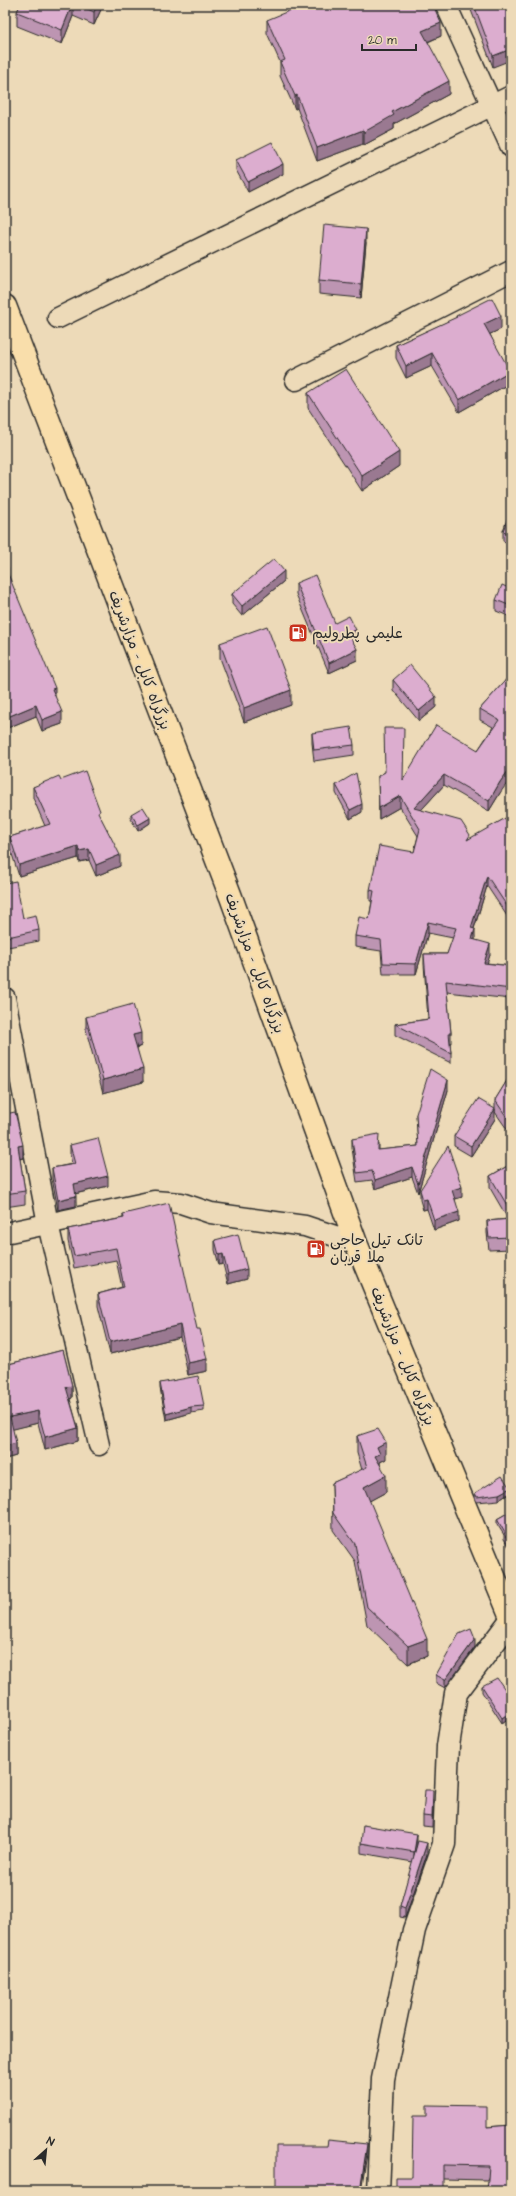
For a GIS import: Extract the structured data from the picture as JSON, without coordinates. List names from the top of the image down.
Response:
{
  "streets": {
    "highway": ["بزرگراه کابل - مزارشریف"]
  },
  "places": {
    "fuel station": ["علیمی پطرولیم", "تانک تیل حاجی ملا قربان"]
  },
  "scale_bar": "20 m",
  "north": "top right"
}
